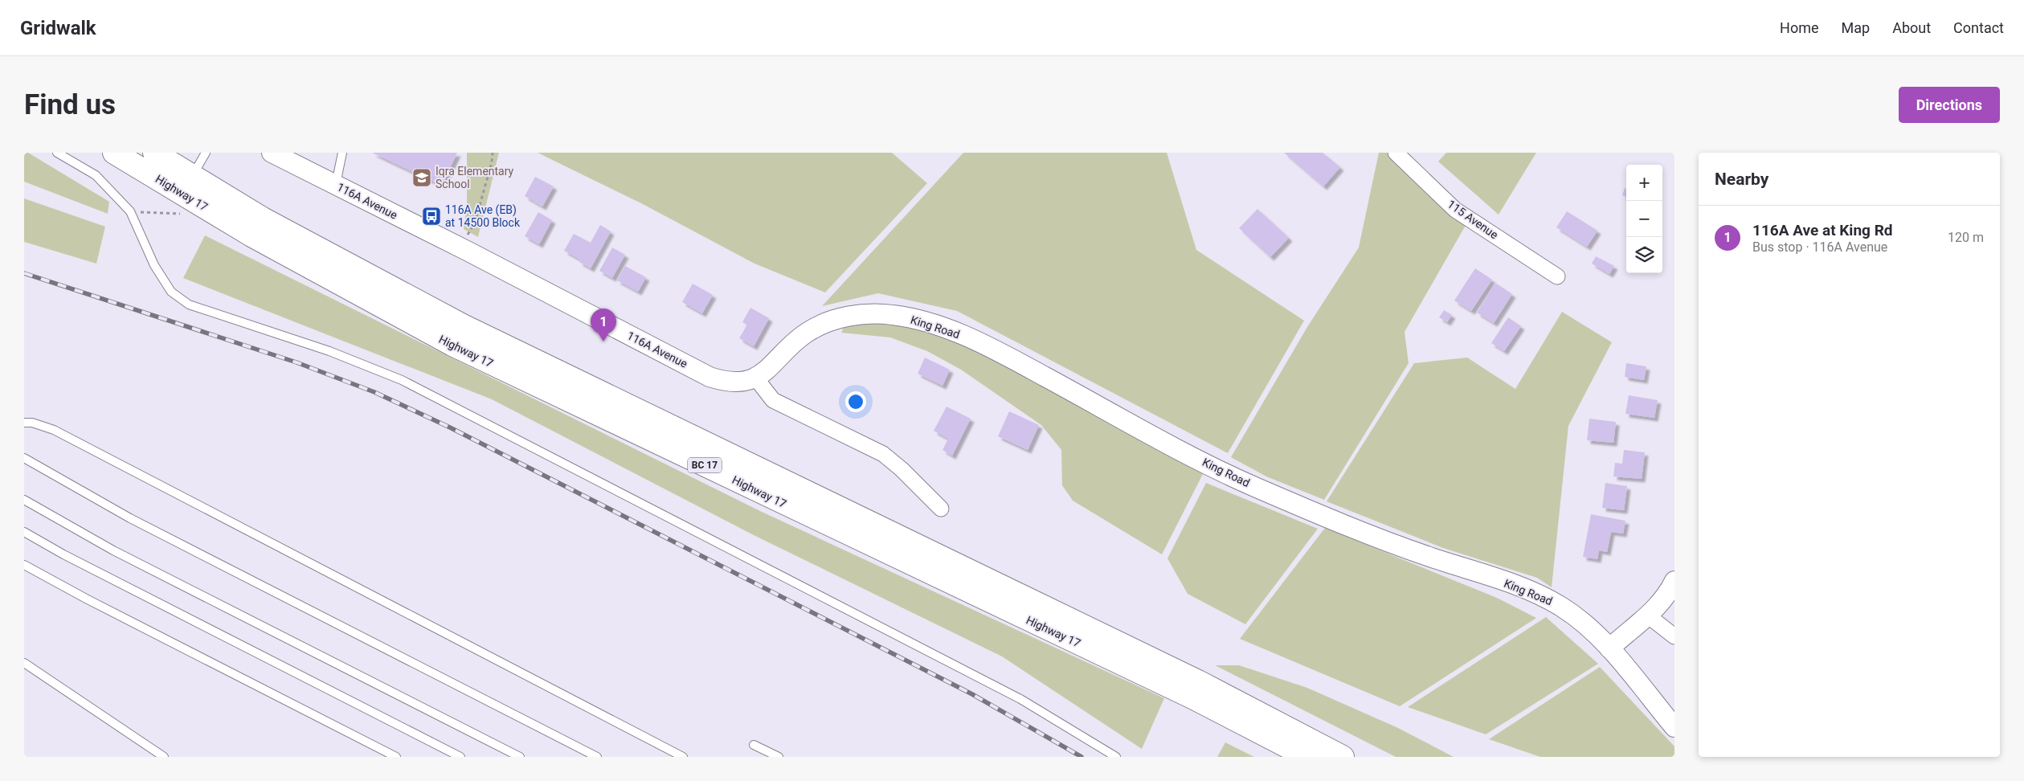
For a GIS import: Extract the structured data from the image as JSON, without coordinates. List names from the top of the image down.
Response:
{
  "streets": {
    "highway": ["Highway 17", "BC 17"],
    "street": ["116A Avenue", "115 Avenue", "King Road"]
  },
  "crossings": [
    ["116A Avenue", "King Road"]
  ],
  "places": {
    "school or university": ["Iqra Elementary School"],
    "bus stop": ["116A Ave (EB) at 14500 Block"]
  },
  "page": {
    "header": "Gridwalk",
    "nav": [
      "Home",
      "Map",
      "About",
      "Contact"
    ],
    "buttons": "Directions",
    "title": "Find us",
    "heading": "Nearby",
    "map_buttons": ["+", "−"],
    "list": [
      {
        "mark": "1",
        "name": "116A Ave at King Rd",
        "note": "Bus stop · 116A Avenue",
        "value": "120 m"
      }
    ],
    "pins": "1"
  }
}
